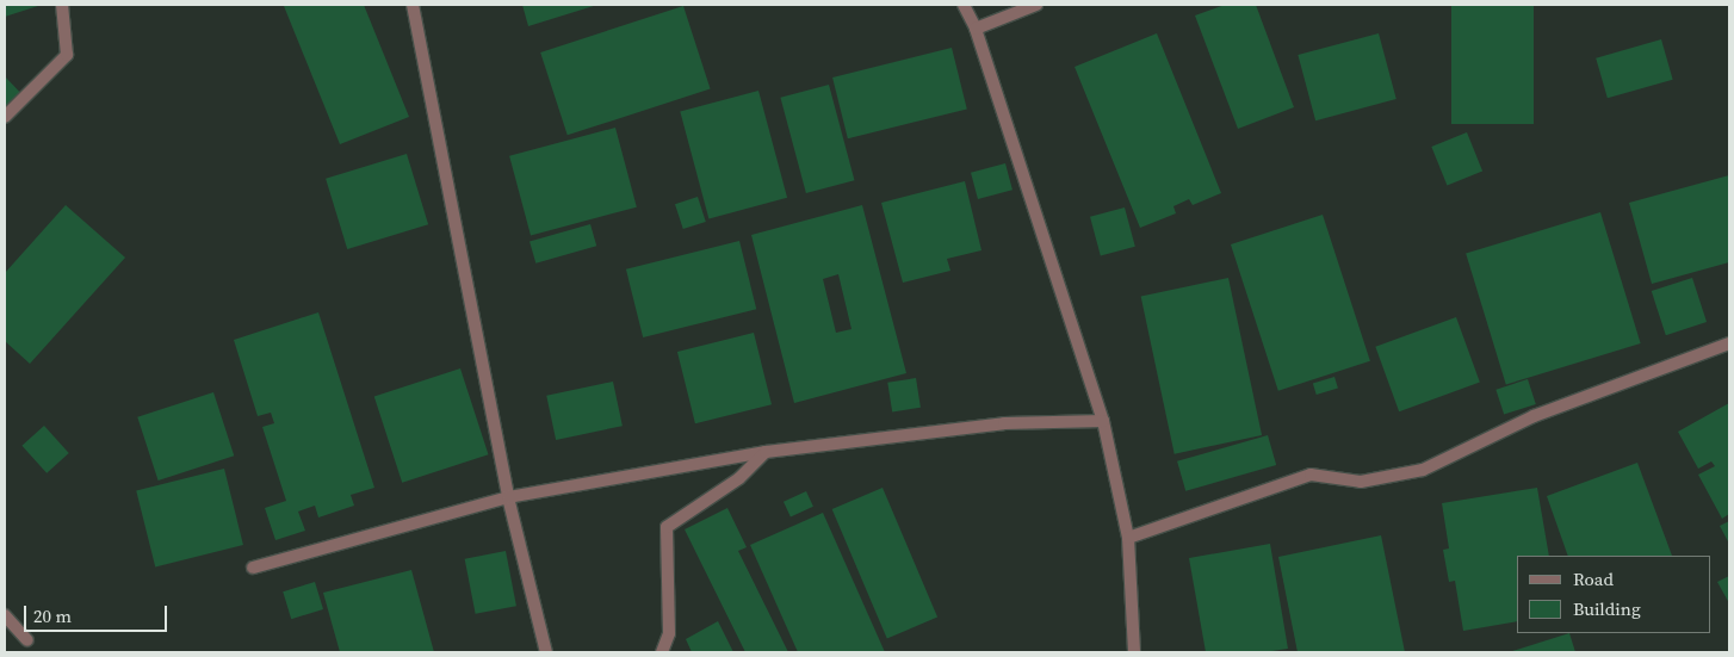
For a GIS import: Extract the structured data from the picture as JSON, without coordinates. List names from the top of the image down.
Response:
{
  "legend": ["Road", "Building"],
  "scale_bar": "20 m"
}
